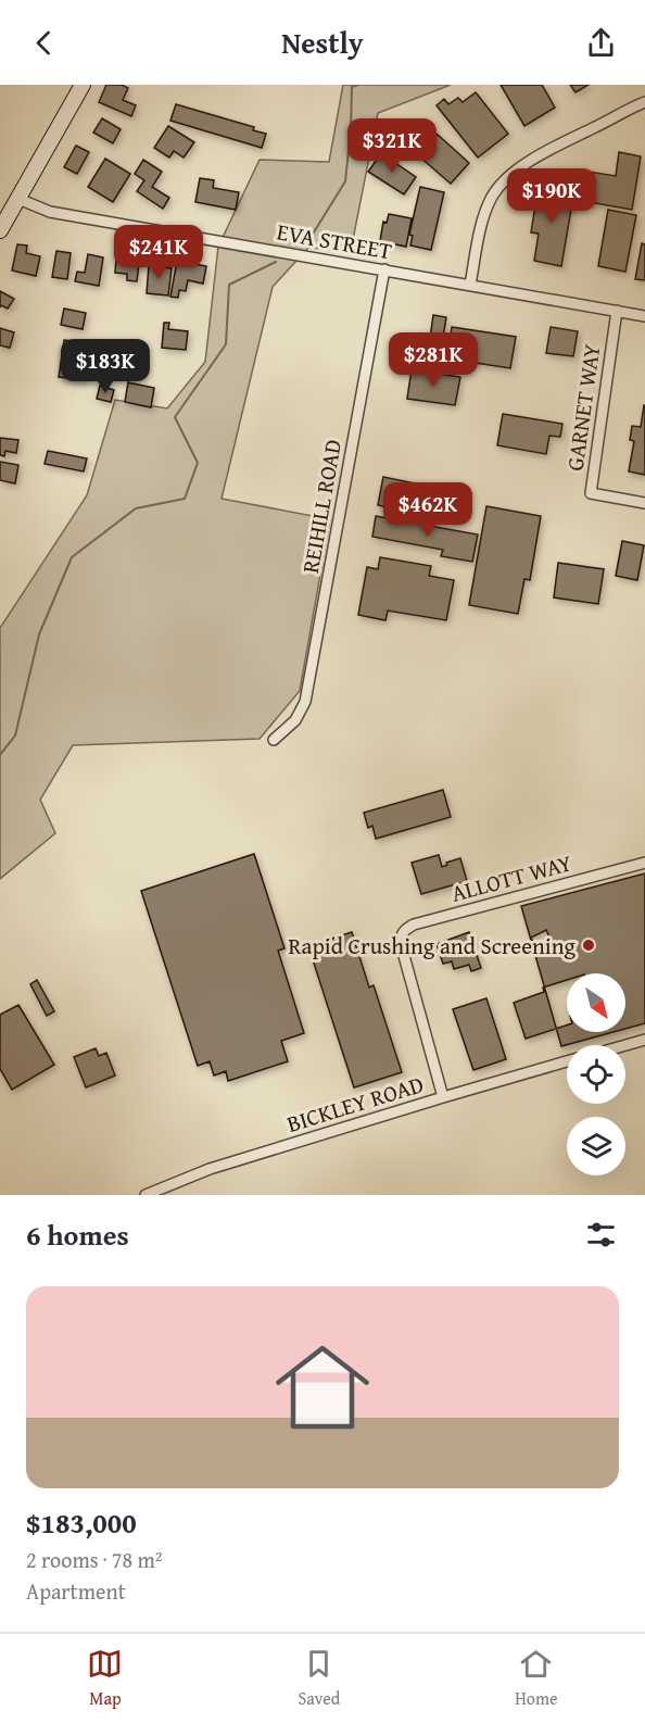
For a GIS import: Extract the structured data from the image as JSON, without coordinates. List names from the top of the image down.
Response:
{
  "streets": {
    "street": [
      "EVA STREET",
      "GARNET WAY",
      "REIHILL ROAD",
      "ALLOTT WAY",
      "BICKLEY ROAD"
    ]
  },
  "crossings": [
    ["EVA STREET", "GARNET WAY"],
    ["EVA STREET", "REIHILL ROAD"],
    ["ALLOTT WAY", "BICKLEY ROAD"]
  ],
  "places": ["Rapid Crushing and Screening"],
  "north": "bottom right",
  "page": {
    "header": "Nestly",
    "price": [
      "$321K",
      "$190K",
      "$241K",
      "$281K",
      "$183K",
      "$462K"
    ],
    "heading": "6 homes",
    "list": [
      {
        "name": "$183,000",
        "note": "2 rooms · 78 m² · Apartment"
      }
    ],
    "tabs": ["Map", "Saved", "Home"]
  }
}
